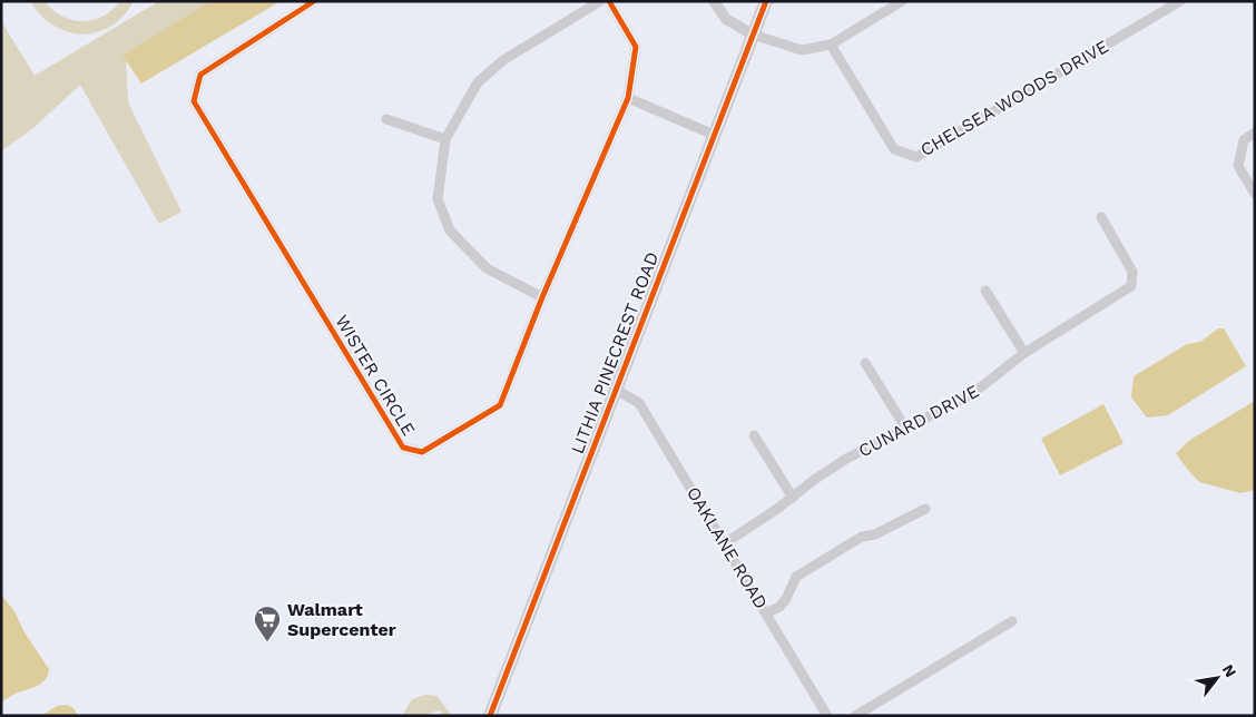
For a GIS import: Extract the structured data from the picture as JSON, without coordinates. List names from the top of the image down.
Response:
{
  "streets": {
    "main road": ["LITHIA PINECREST ROAD"],
    "street": [
      "CHELSEA WOODS DRIVE",
      "WISTER CIRCLE",
      "CUNARD DRIVE",
      "OAKLANE ROAD"
    ]
  },
  "crossings": [
    ["LITHIA PINECREST ROAD", "OAKLANE ROAD"],
    ["CUNARD DRIVE", "OAKLANE ROAD"]
  ],
  "places": {
    "supermarket": ["Walmart Supercenter"]
  },
  "north": "top right"
}
